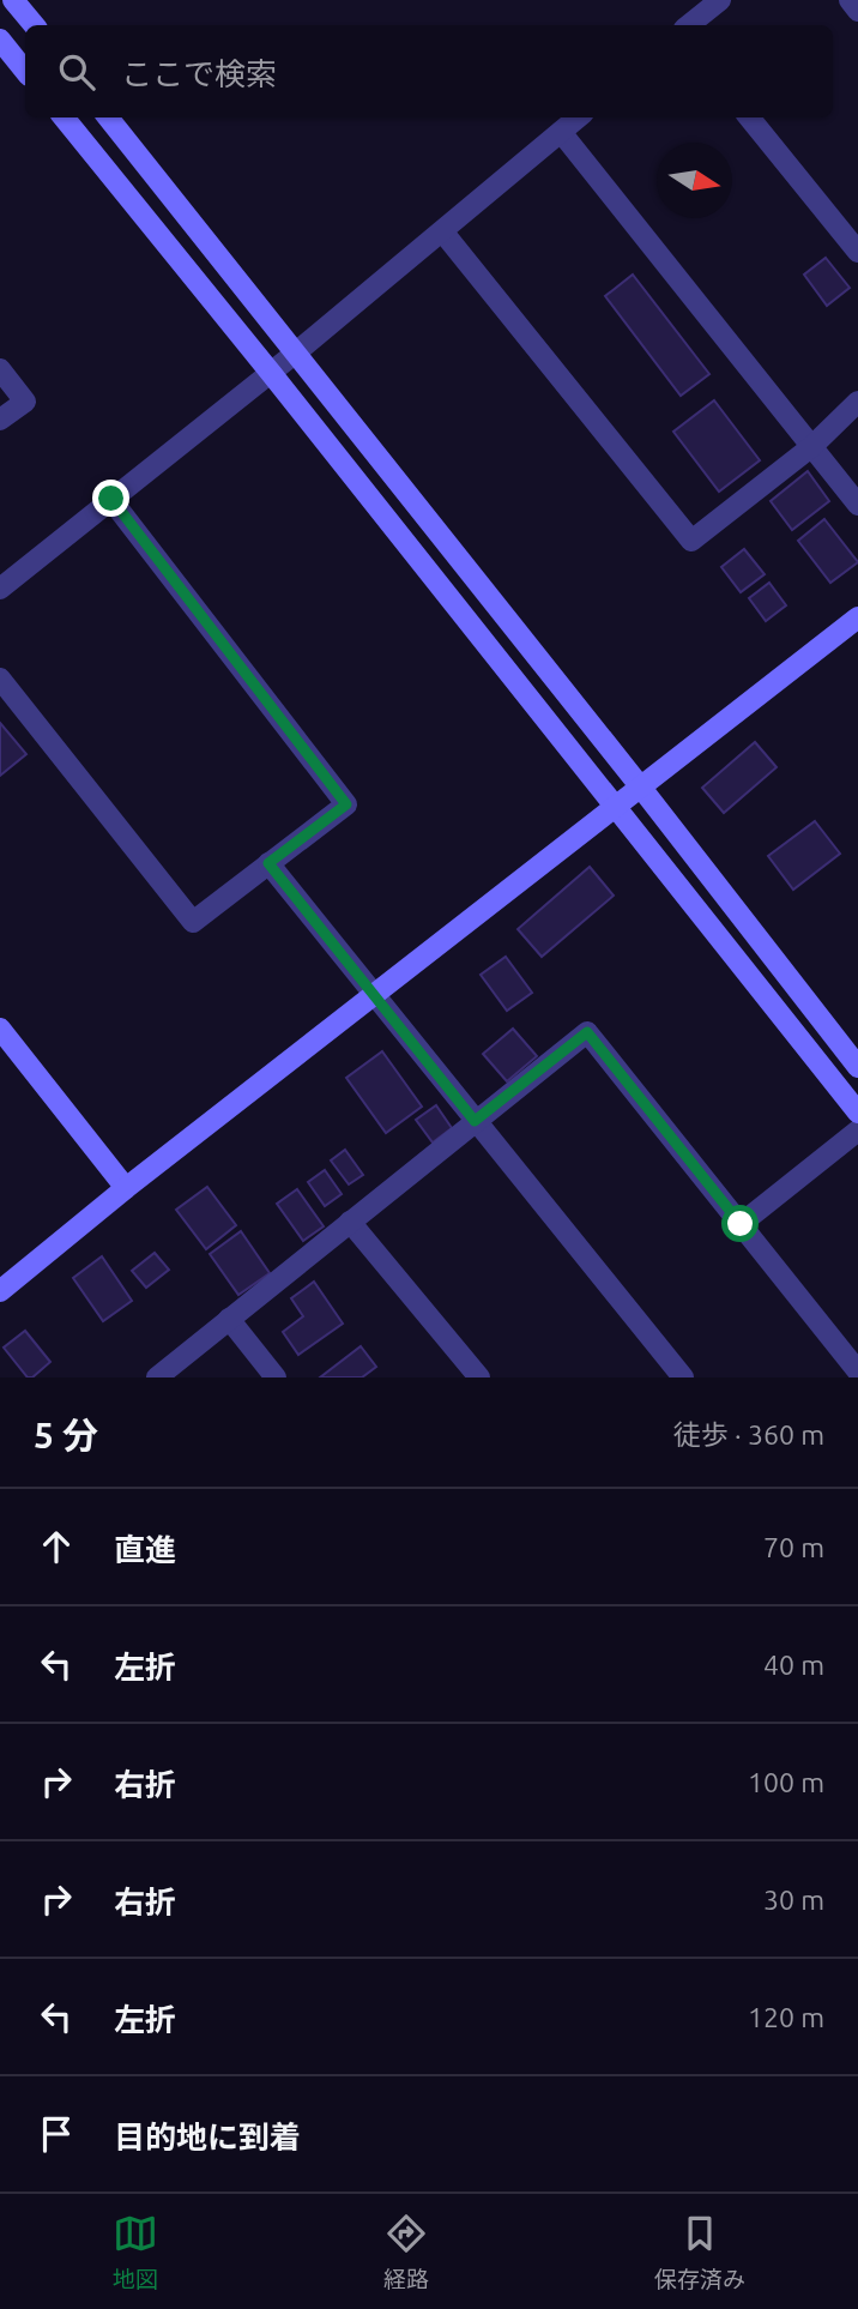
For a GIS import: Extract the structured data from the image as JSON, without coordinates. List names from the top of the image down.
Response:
{
  "north": "right",
  "page": {
    "search": "ここで検索",
    "heading": ["5 分", "徒歩 · 360 m"],
    "list": [
      ["直進", "70 m"],
      ["左折", "40 m"],
      ["右折", "100 m"],
      ["右折", "30 m"],
      ["左折", "120 m"],
      "目的地に到着"
    ],
    "nav": ["地図", "経路", "保存済み"]
  }
}
